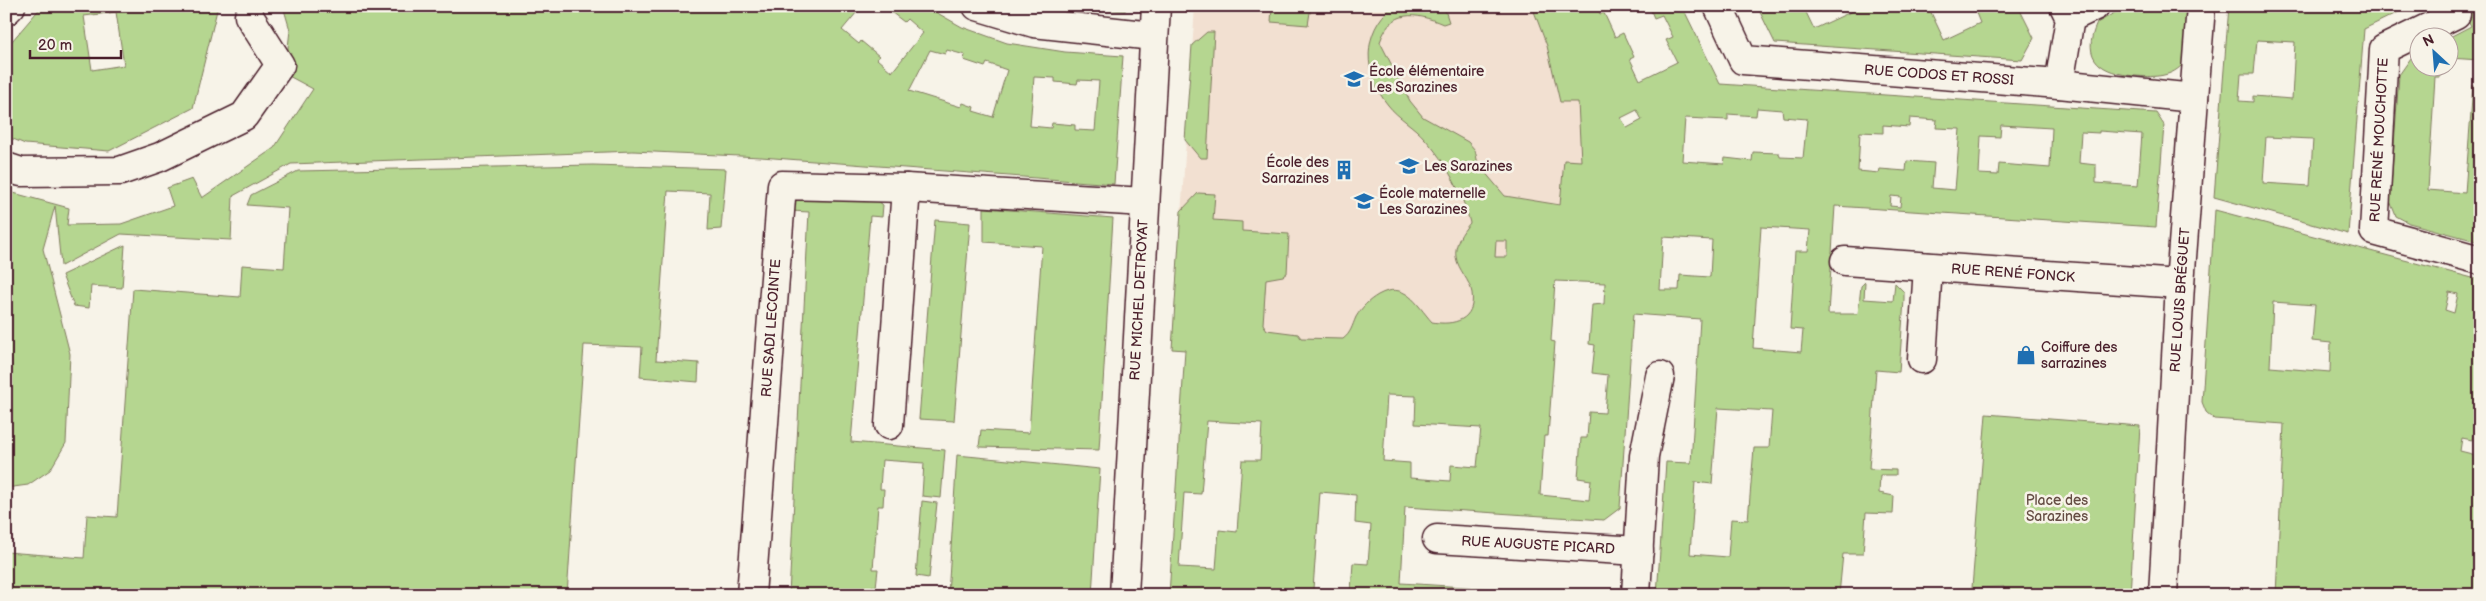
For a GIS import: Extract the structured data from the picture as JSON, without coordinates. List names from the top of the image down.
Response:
{
  "streets": {
    "street": [
      "RUE CODOS ET ROSSI",
      "RUE RENÉ MOUCHOTTE",
      "RUE RENÉ FONCK",
      "RUE MICHEL DETROYAT",
      "RUE LOUIS BRÉGUET",
      "RUE SADI LECOINTE",
      "RUE AUGUSTE PICARD"
    ]
  },
  "crossings": [
    ["RUE CODOS ET ROSSI", "RUE LOUIS BRÉGUET"],
    ["RUE RENÉ FONCK", "RUE LOUIS BRÉGUET"],
    ["RUE MICHEL DETROYAT", "RUE SADI LECOINTE"]
  ],
  "parks": ["Place des Sarazines"],
  "places": {
    "school or university": ["École élémentaire Les Sarazines", "Les Sarazines", "École maternelle Les Sarazines"],
    "building": ["École des Sarrazines"],
    "shop": ["Coiffure des sarrazines"]
  },
  "scale_bar": "20 m",
  "north": "top left"
}
